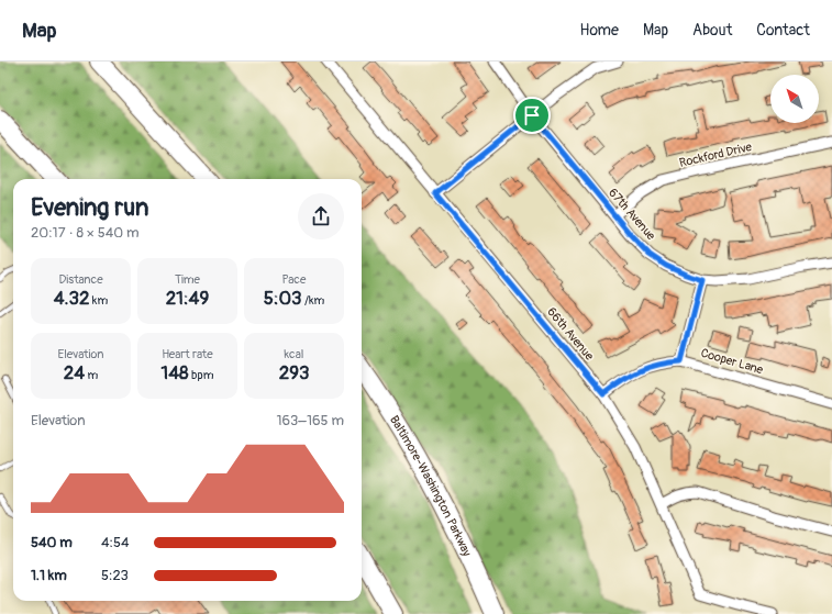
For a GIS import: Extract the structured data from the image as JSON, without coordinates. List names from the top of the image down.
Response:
{
  "streets": {
    "highway": ["Baltimore-Washington Parkway"],
    "street": [
      "Rockford Drive",
      "67th Avenue",
      "66th Avenue",
      "Cooper Lane"
    ]
  },
  "crossings": [
    ["Rockford Drive", "67th Avenue"],
    ["66th Avenue", "Cooper Lane"]
  ],
  "north": "top left",
  "page": {
    "header": "Map",
    "nav": [
      "Home",
      "Map",
      "About",
      "Contact"
    ],
    "heading": ["Evening run", "20:17 · 8 × 540 m"],
    "stats": [
      ["Distance", "4.32 km"],
      ["Time", "21:49"],
      ["Pace", "5:03 /km"],
      ["Elevation", "24 m"],
      ["Heart rate", "148 bpm"],
      ["kcal", "293"]
    ],
    "chart": ["Elevation", "163–165 m"],
    "list": [
      {
        "name": "540 m",
        "note": "4:54"
      },
      {
        "name": "1.1 km",
        "note": "5:23"
      }
    ]
  }
}
